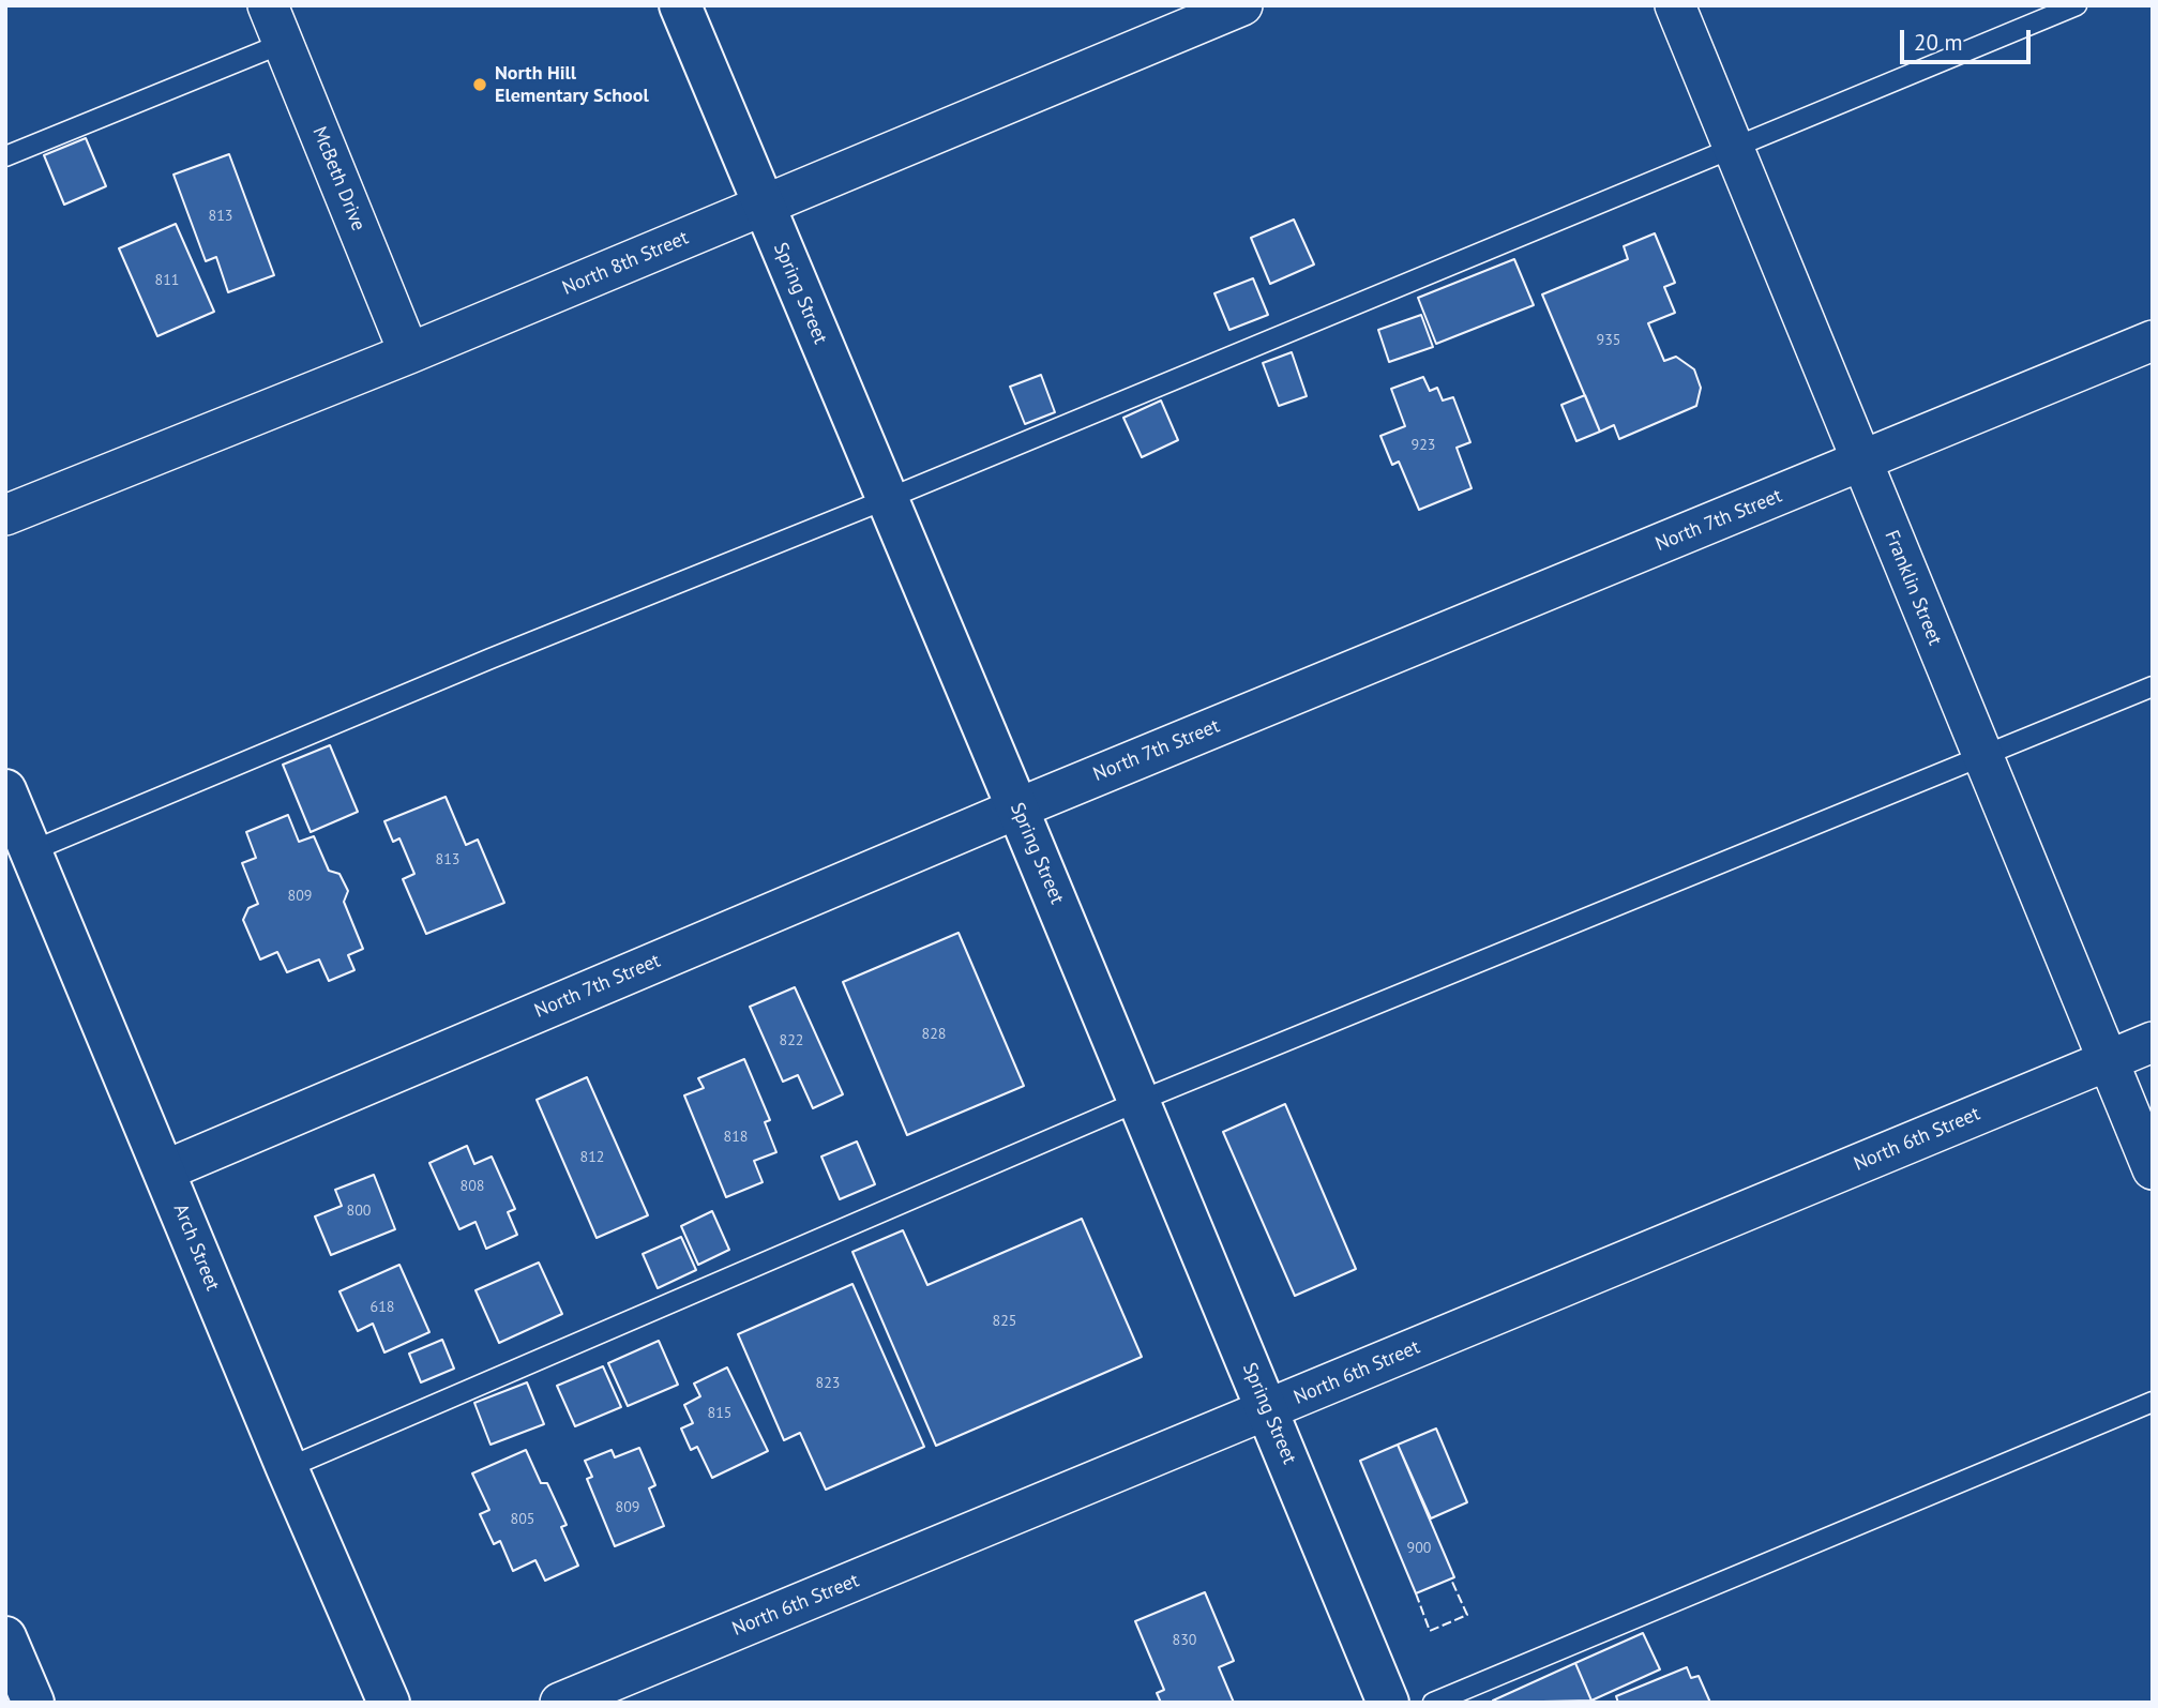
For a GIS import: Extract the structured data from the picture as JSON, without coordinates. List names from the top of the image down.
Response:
{
  "streets": {
    "main road": ["Spring Street", "Arch Street"],
    "street": [
      "McBeth Drive",
      "North 8th Street",
      "North 7th Street",
      "Franklin Street",
      "North 6th Street"
    ]
  },
  "crossings": [
    ["McBeth Drive", "North 8th Street"],
    ["North 8th Street", "Spring Street"],
    ["Spring Street", "North 7th Street"],
    ["Spring Street", "North 6th Street"],
    ["North 7th Street", "Franklin Street"],
    ["North 7th Street", "Arch Street"],
    ["Franklin Street", "North 6th Street"]
  ],
  "places": ["North Hill Elementary School"],
  "house_numbers": [
    "813",
    "811",
    "935",
    "923",
    "813",
    "809",
    "828",
    "822",
    "818",
    "812",
    "808",
    "800",
    "618",
    "825",
    "823",
    "815",
    "809",
    "805",
    "900",
    "830"
  ],
  "scale_bar": "20 m"
}
